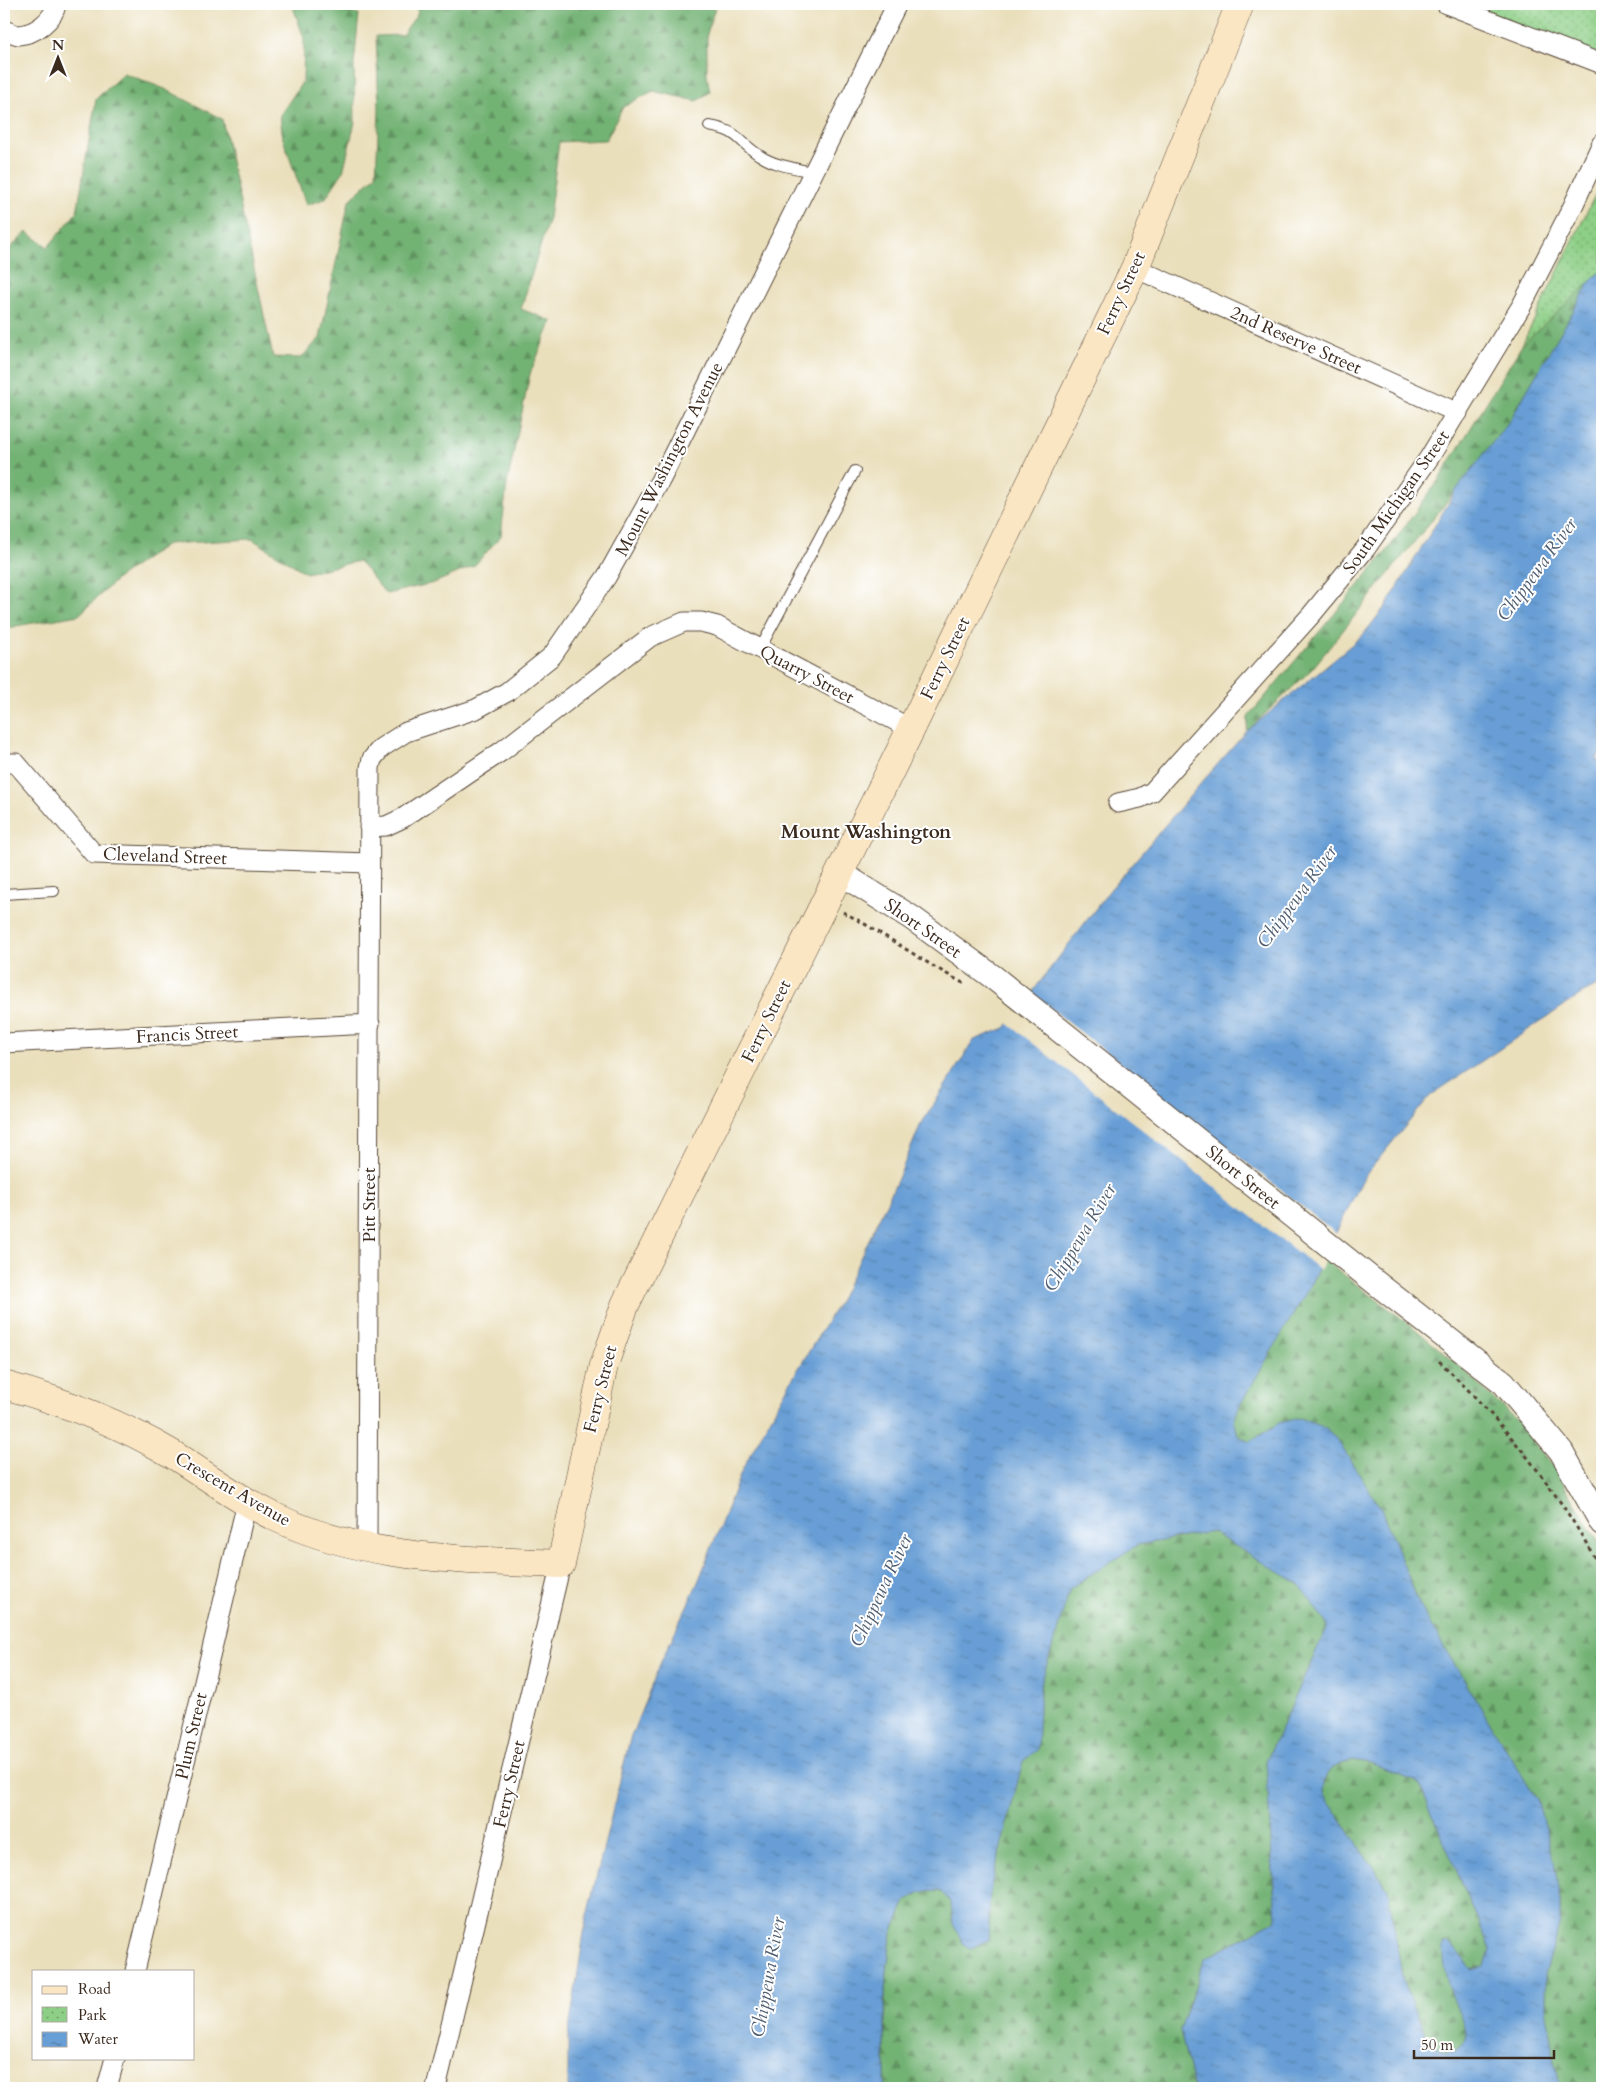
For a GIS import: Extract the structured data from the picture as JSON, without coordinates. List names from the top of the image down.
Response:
{
  "streets": {
    "main road": ["Ferry Street", "Crescent Avenue"],
    "street": [
      "2nd Reserve Street",
      "Mount Washington Avenue",
      "South Michigan Street",
      "Quarry Street",
      "Cleveland Street",
      "Short Street",
      "Francis Street",
      "Pitt Street",
      "Plum Street"
    ]
  },
  "crossings": [
    ["Ferry Street", "2nd Reserve Street"],
    ["Ferry Street", "Quarry Street"],
    ["Ferry Street", "Short Street"],
    ["Ferry Street", "Crescent Avenue"],
    ["2nd Reserve Street", "South Michigan Street"],
    ["Mount Washington Avenue", "Quarry Street"],
    ["Mount Washington Avenue", "Cleveland Street"],
    ["Mount Washington Avenue", "Pitt Street"],
    ["Cleveland Street", "Pitt Street"],
    ["Francis Street", "Pitt Street"],
    ["Pitt Street", "Crescent Avenue"],
    ["Crescent Avenue", "Plum Street"]
  ],
  "districts": ["Mount Washington"],
  "water": ["Chippewa River"],
  "legend": ["Road", "Park", "Water"],
  "scale_bar": "50 m",
  "north": "top"
}
